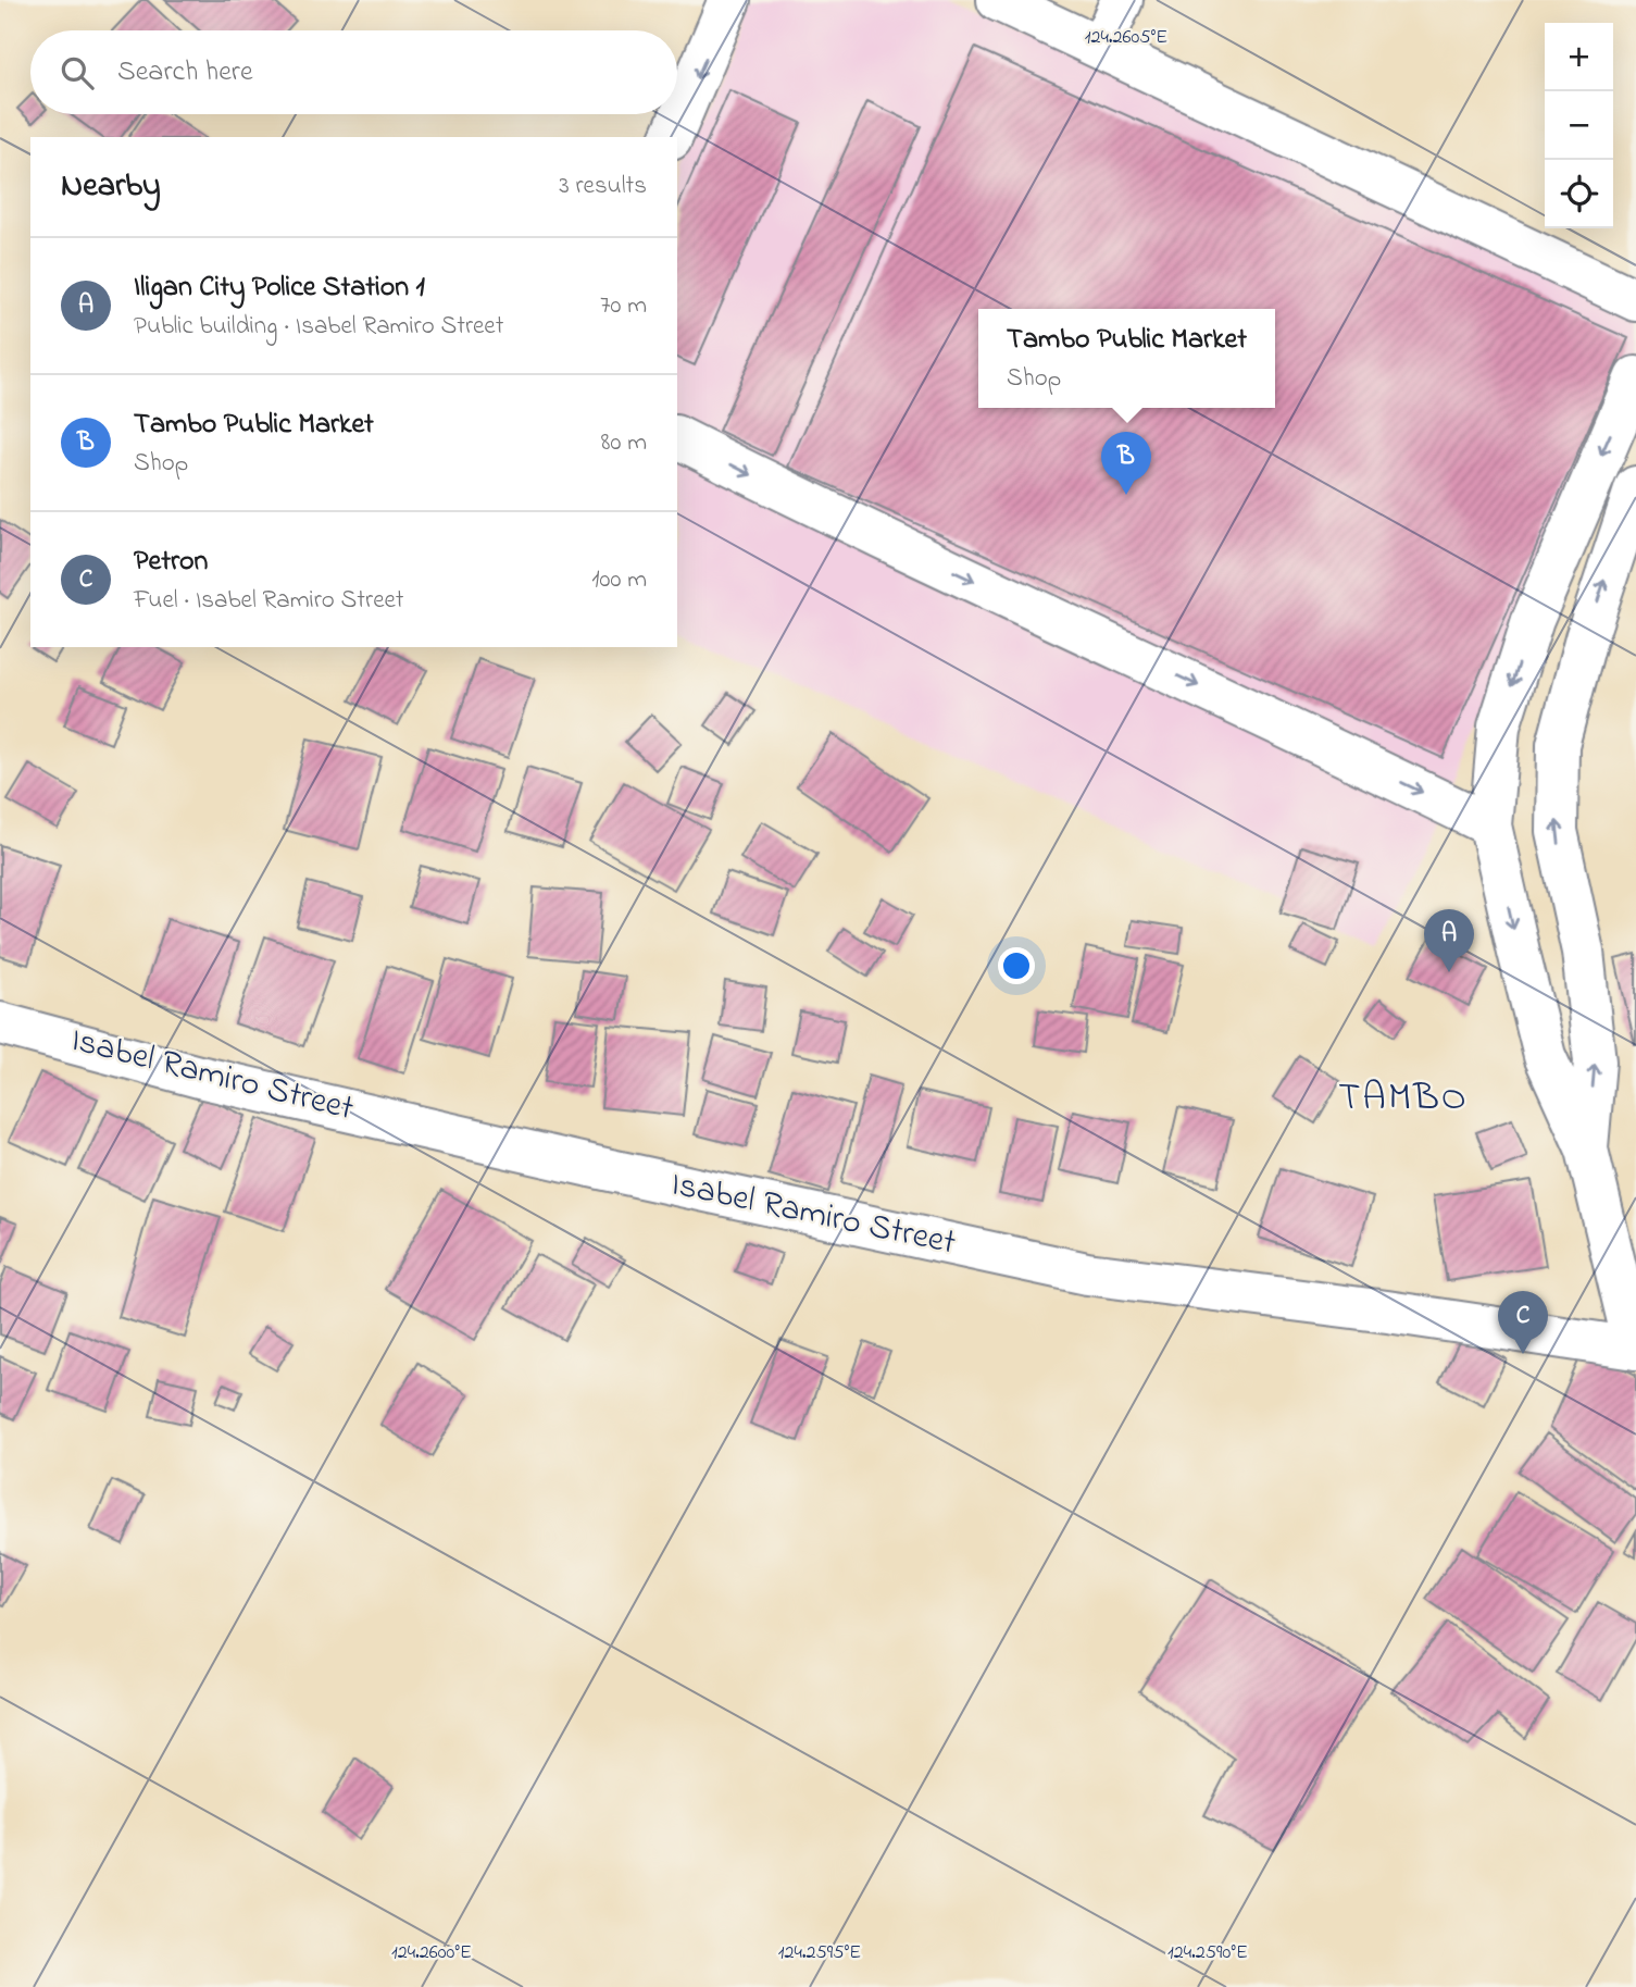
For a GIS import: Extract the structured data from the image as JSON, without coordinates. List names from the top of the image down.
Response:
{
  "streets": {
    "street": ["Isabel Ramiro Street"]
  },
  "districts": ["TAMBO"],
  "page": {
    "map_buttons": ["+", "−"],
    "search": "Search here",
    "heading": ["Nearby", "3 results"],
    "list": [
      {
        "mark": "A",
        "name": "Iligan City Police Station 1",
        "note": "Public building · Isabel Ramiro Street",
        "value": "70 m"
      },
      {
        "mark": "B",
        "name": "Tambo Public Market",
        "note": "Shop",
        "value": "80 m"
      },
      {
        "mark": "C",
        "name": "Petron",
        "note": "Fuel · Isabel Ramiro Street",
        "value": "100 m"
      }
    ],
    "popup": ["Tambo Public Market", "Shop"],
    "pins": ["B", "A", "C"]
  },
  "coordinates": [
    "124.2605°E",
    "124.2600°E",
    "124.2595°E",
    "124.2590°E"
  ]
}
